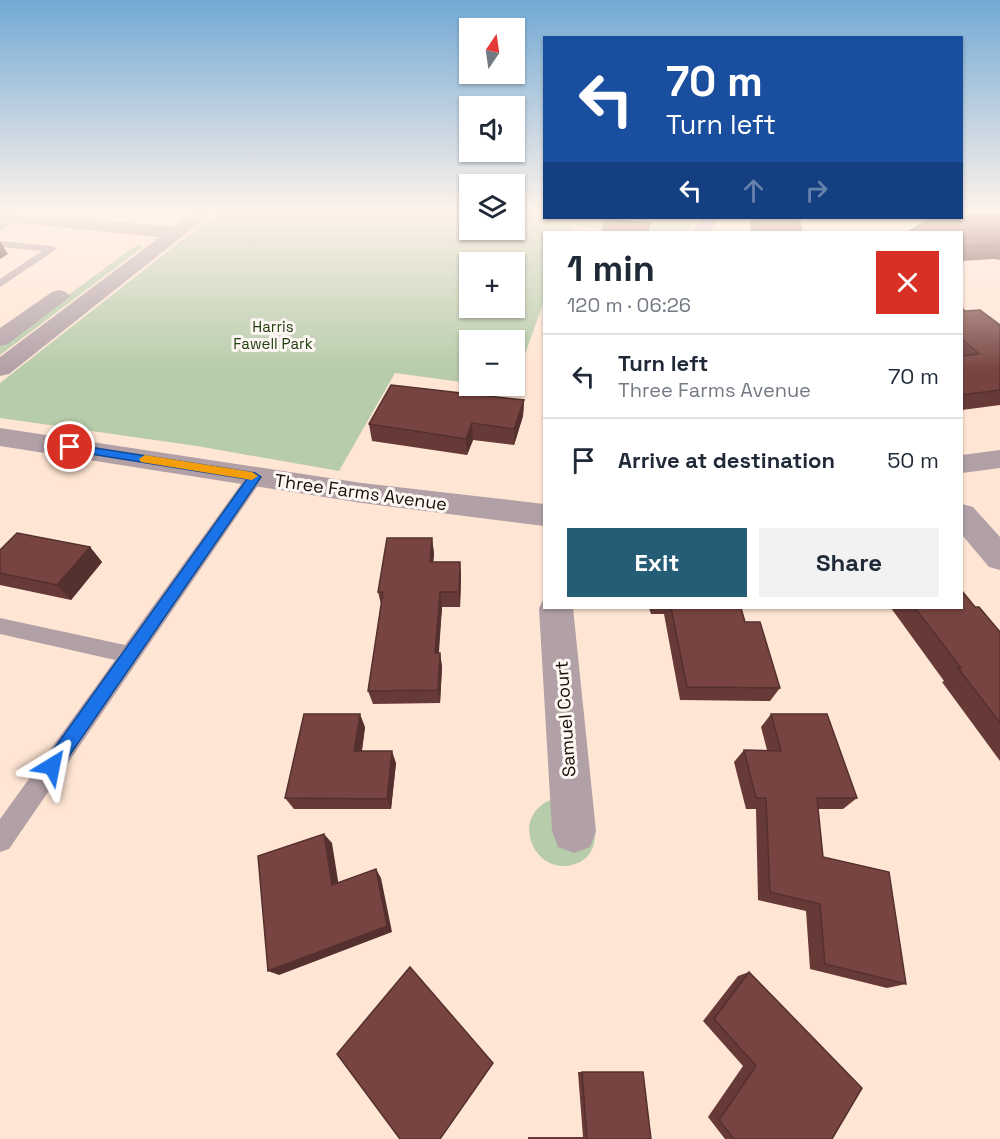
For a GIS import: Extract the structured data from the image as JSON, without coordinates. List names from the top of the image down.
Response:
{
  "streets": {
    "street": ["Three Farms Avenue", "Samuel Court"]
  },
  "parks": ["Harris Fawell Park"],
  "north": "top",
  "page": {
    "map_buttons": ["+", "−"],
    "turn": ["70 m", "Turn left"],
    "heading": ["1 min", "120 m · 06:26"],
    "list": [
      {
        "name": "Turn left",
        "note": "Three Farms Avenue",
        "value": "70 m"
      },
      {
        "name": "Arrive at destination",
        "value": "50 m"
      }
    ],
    "buttons": ["Exit", "Share"]
  }
}
